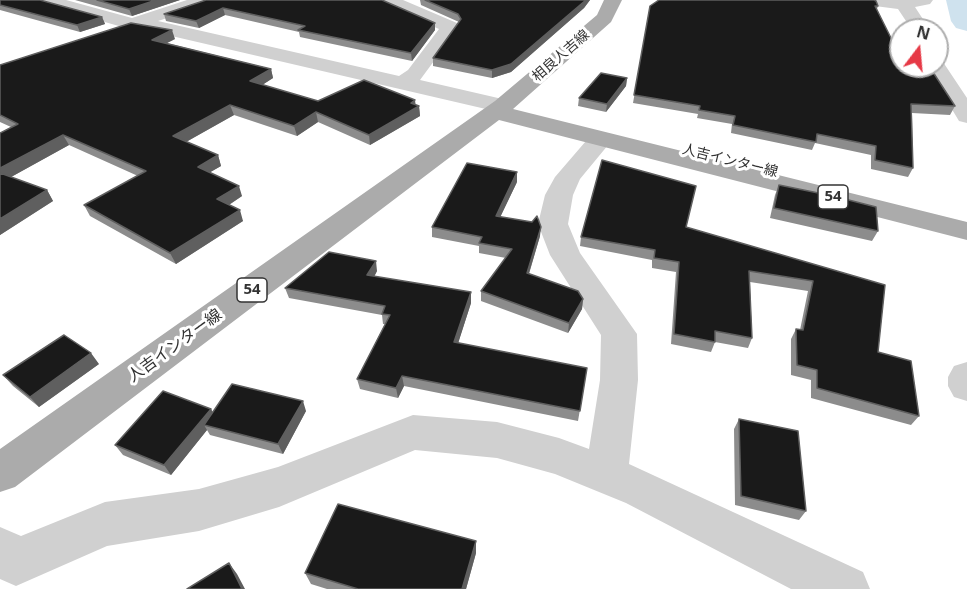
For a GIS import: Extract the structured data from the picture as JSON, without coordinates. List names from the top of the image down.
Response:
{
  "streets": {
    "main road": ["相良人吉線", "人吉インター線", "54"]
  },
  "crossings": [
    ["相良人吉線", "人吉インター線"]
  ],
  "north": "top"
}
